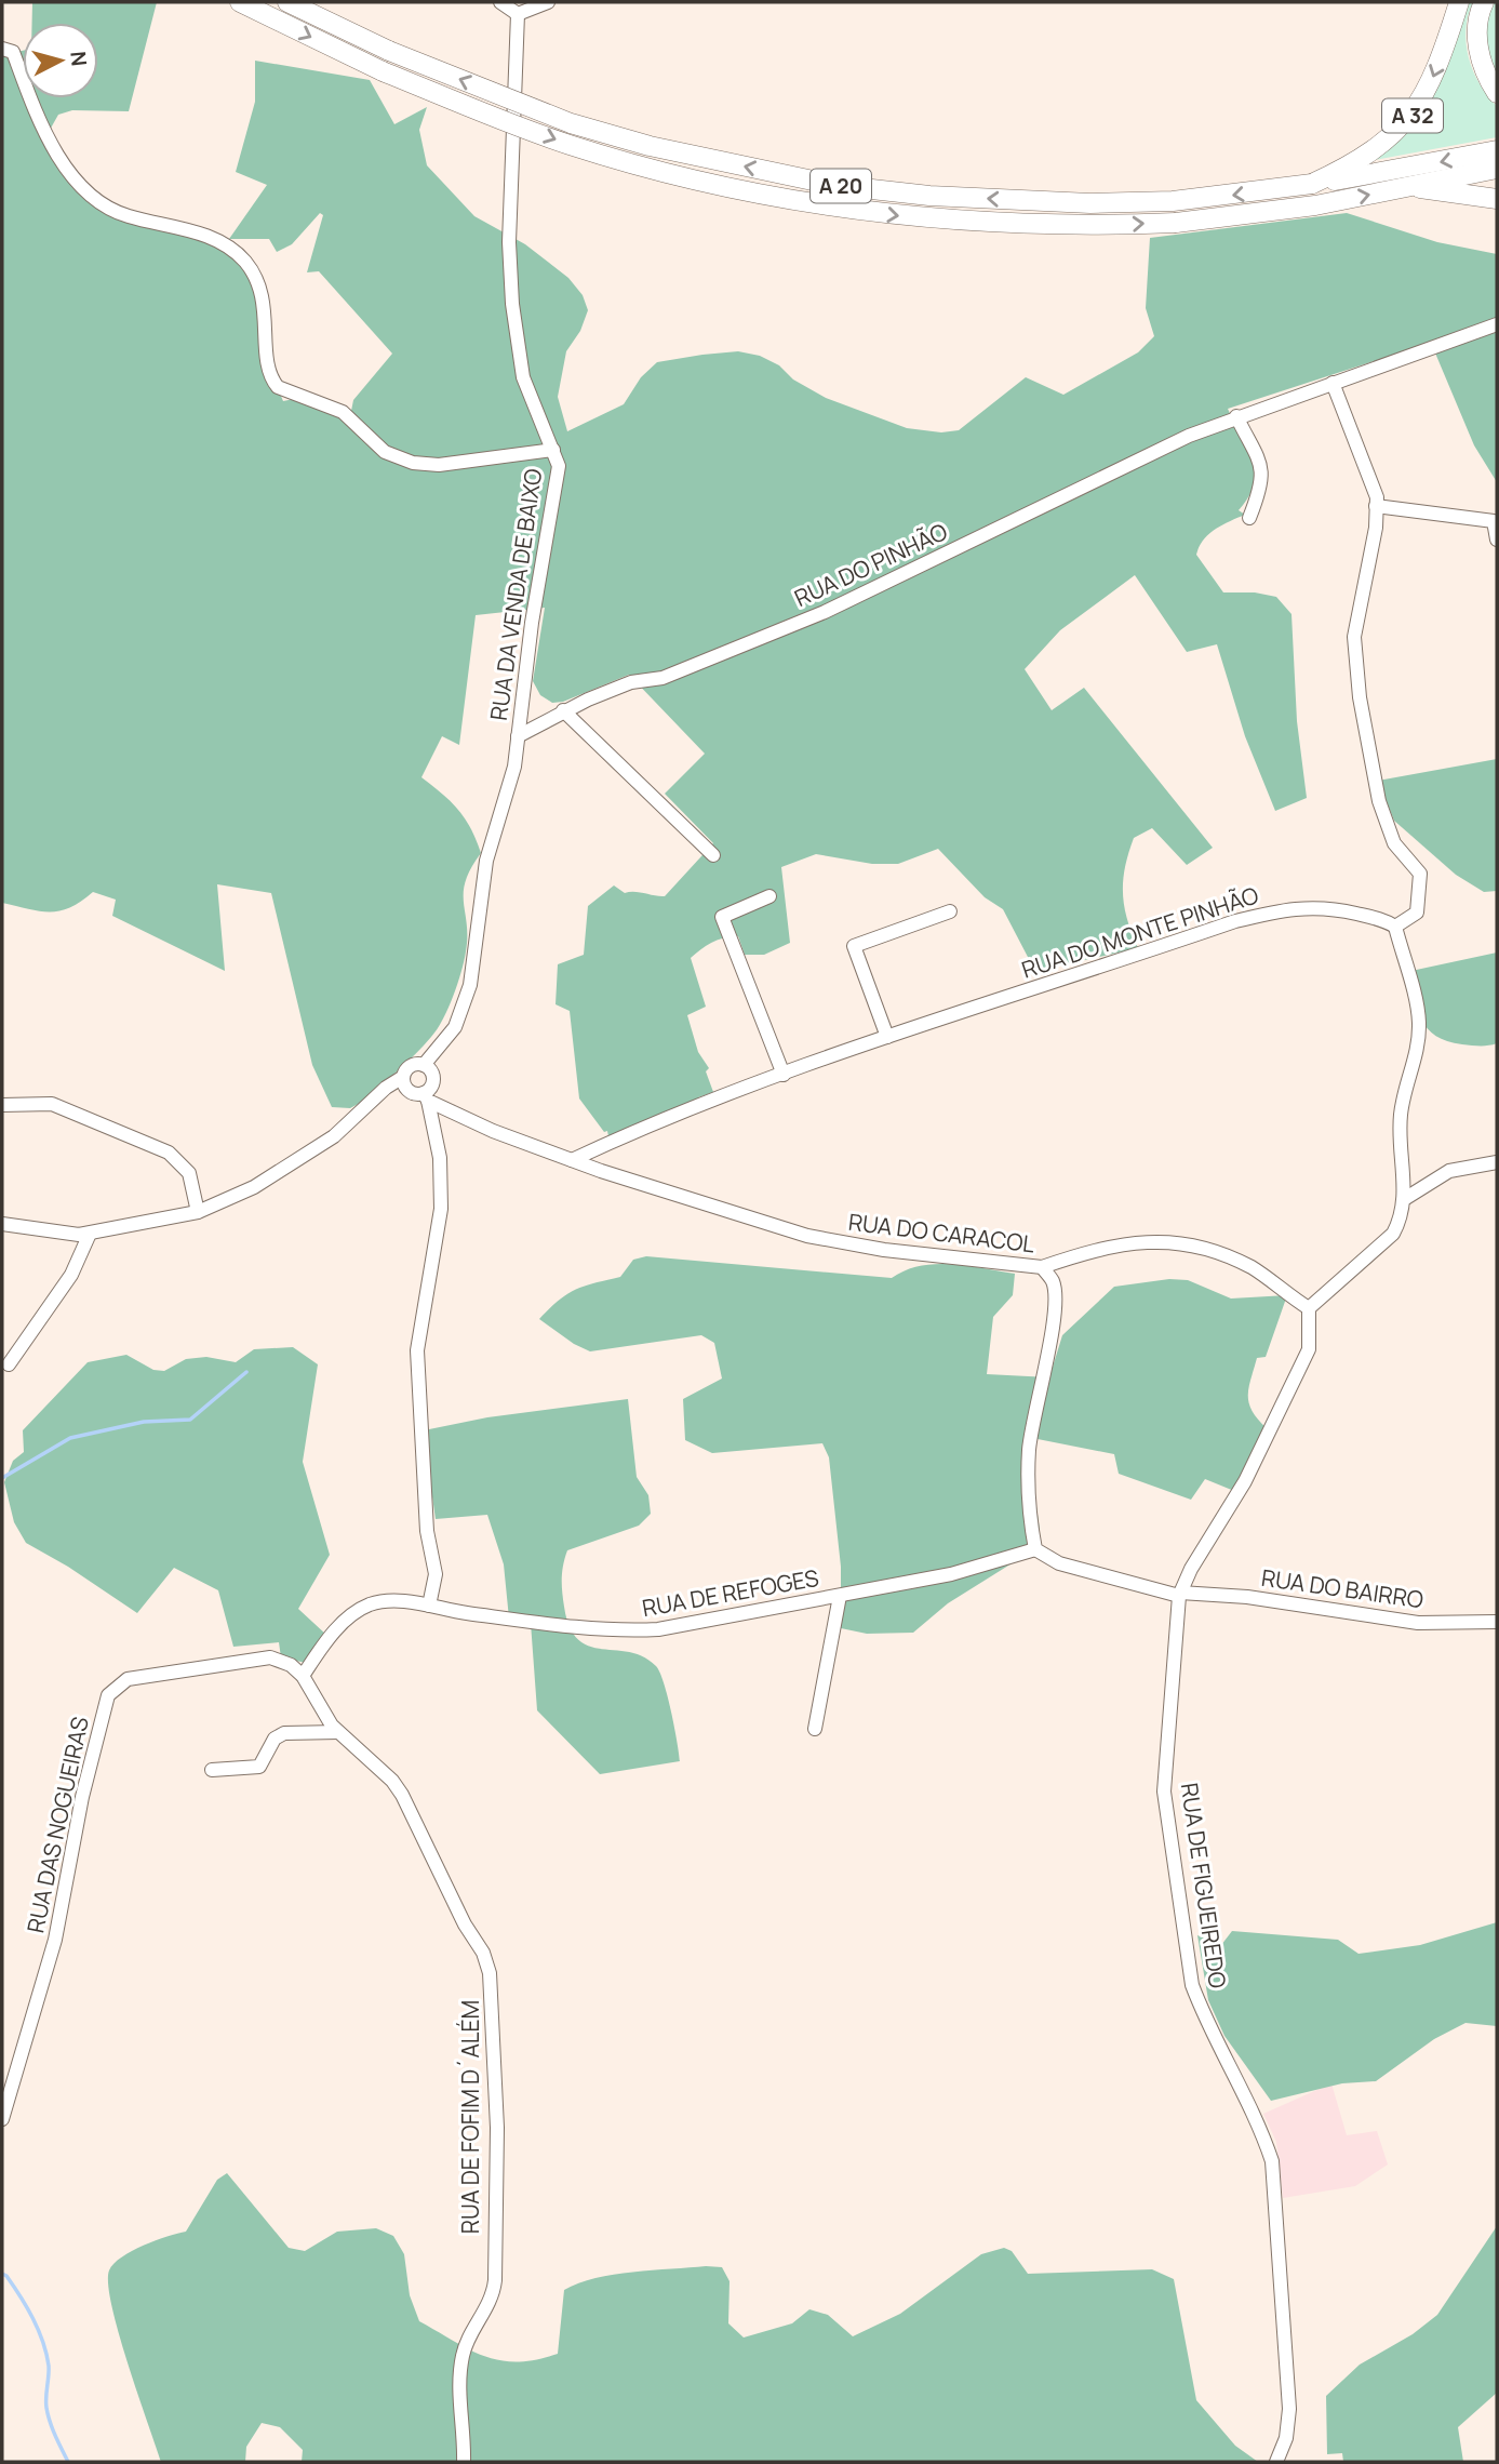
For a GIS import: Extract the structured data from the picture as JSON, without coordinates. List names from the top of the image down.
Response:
{
  "streets": {
    "highway": ["A 32", "A 20"],
    "street": [
      "RUA DO PINHÃO",
      "RUA DA VENDA DE BAIXO",
      "RUA DO MONTE PINHÃO",
      "RUA DO CARACOL",
      "RUA DO BAIRRO",
      "RUA DE REFOGES",
      "RUA DAS NOGUEIRAS",
      "RUA DE FIGUEIREDO",
      "RUA DE FOFIM D´ALÉM"
    ]
  },
  "crossings": [
    ["A 32", "A 20"],
    ["RUA DO PINHÃO", "RUA DA VENDA DE BAIXO"],
    ["RUA DA VENDA DE BAIXO", "RUA DO CARACOL"],
    ["RUA DO MONTE PINHÃO", "RUA DO CARACOL"],
    ["RUA DO CARACOL", "RUA DE REFOGES"],
    ["RUA DO BAIRRO", "RUA DE FIGUEIREDO"],
    ["RUA DAS NOGUEIRAS", "RUA DE FOFIM D´ALÉM"]
  ],
  "north": "right"
}
